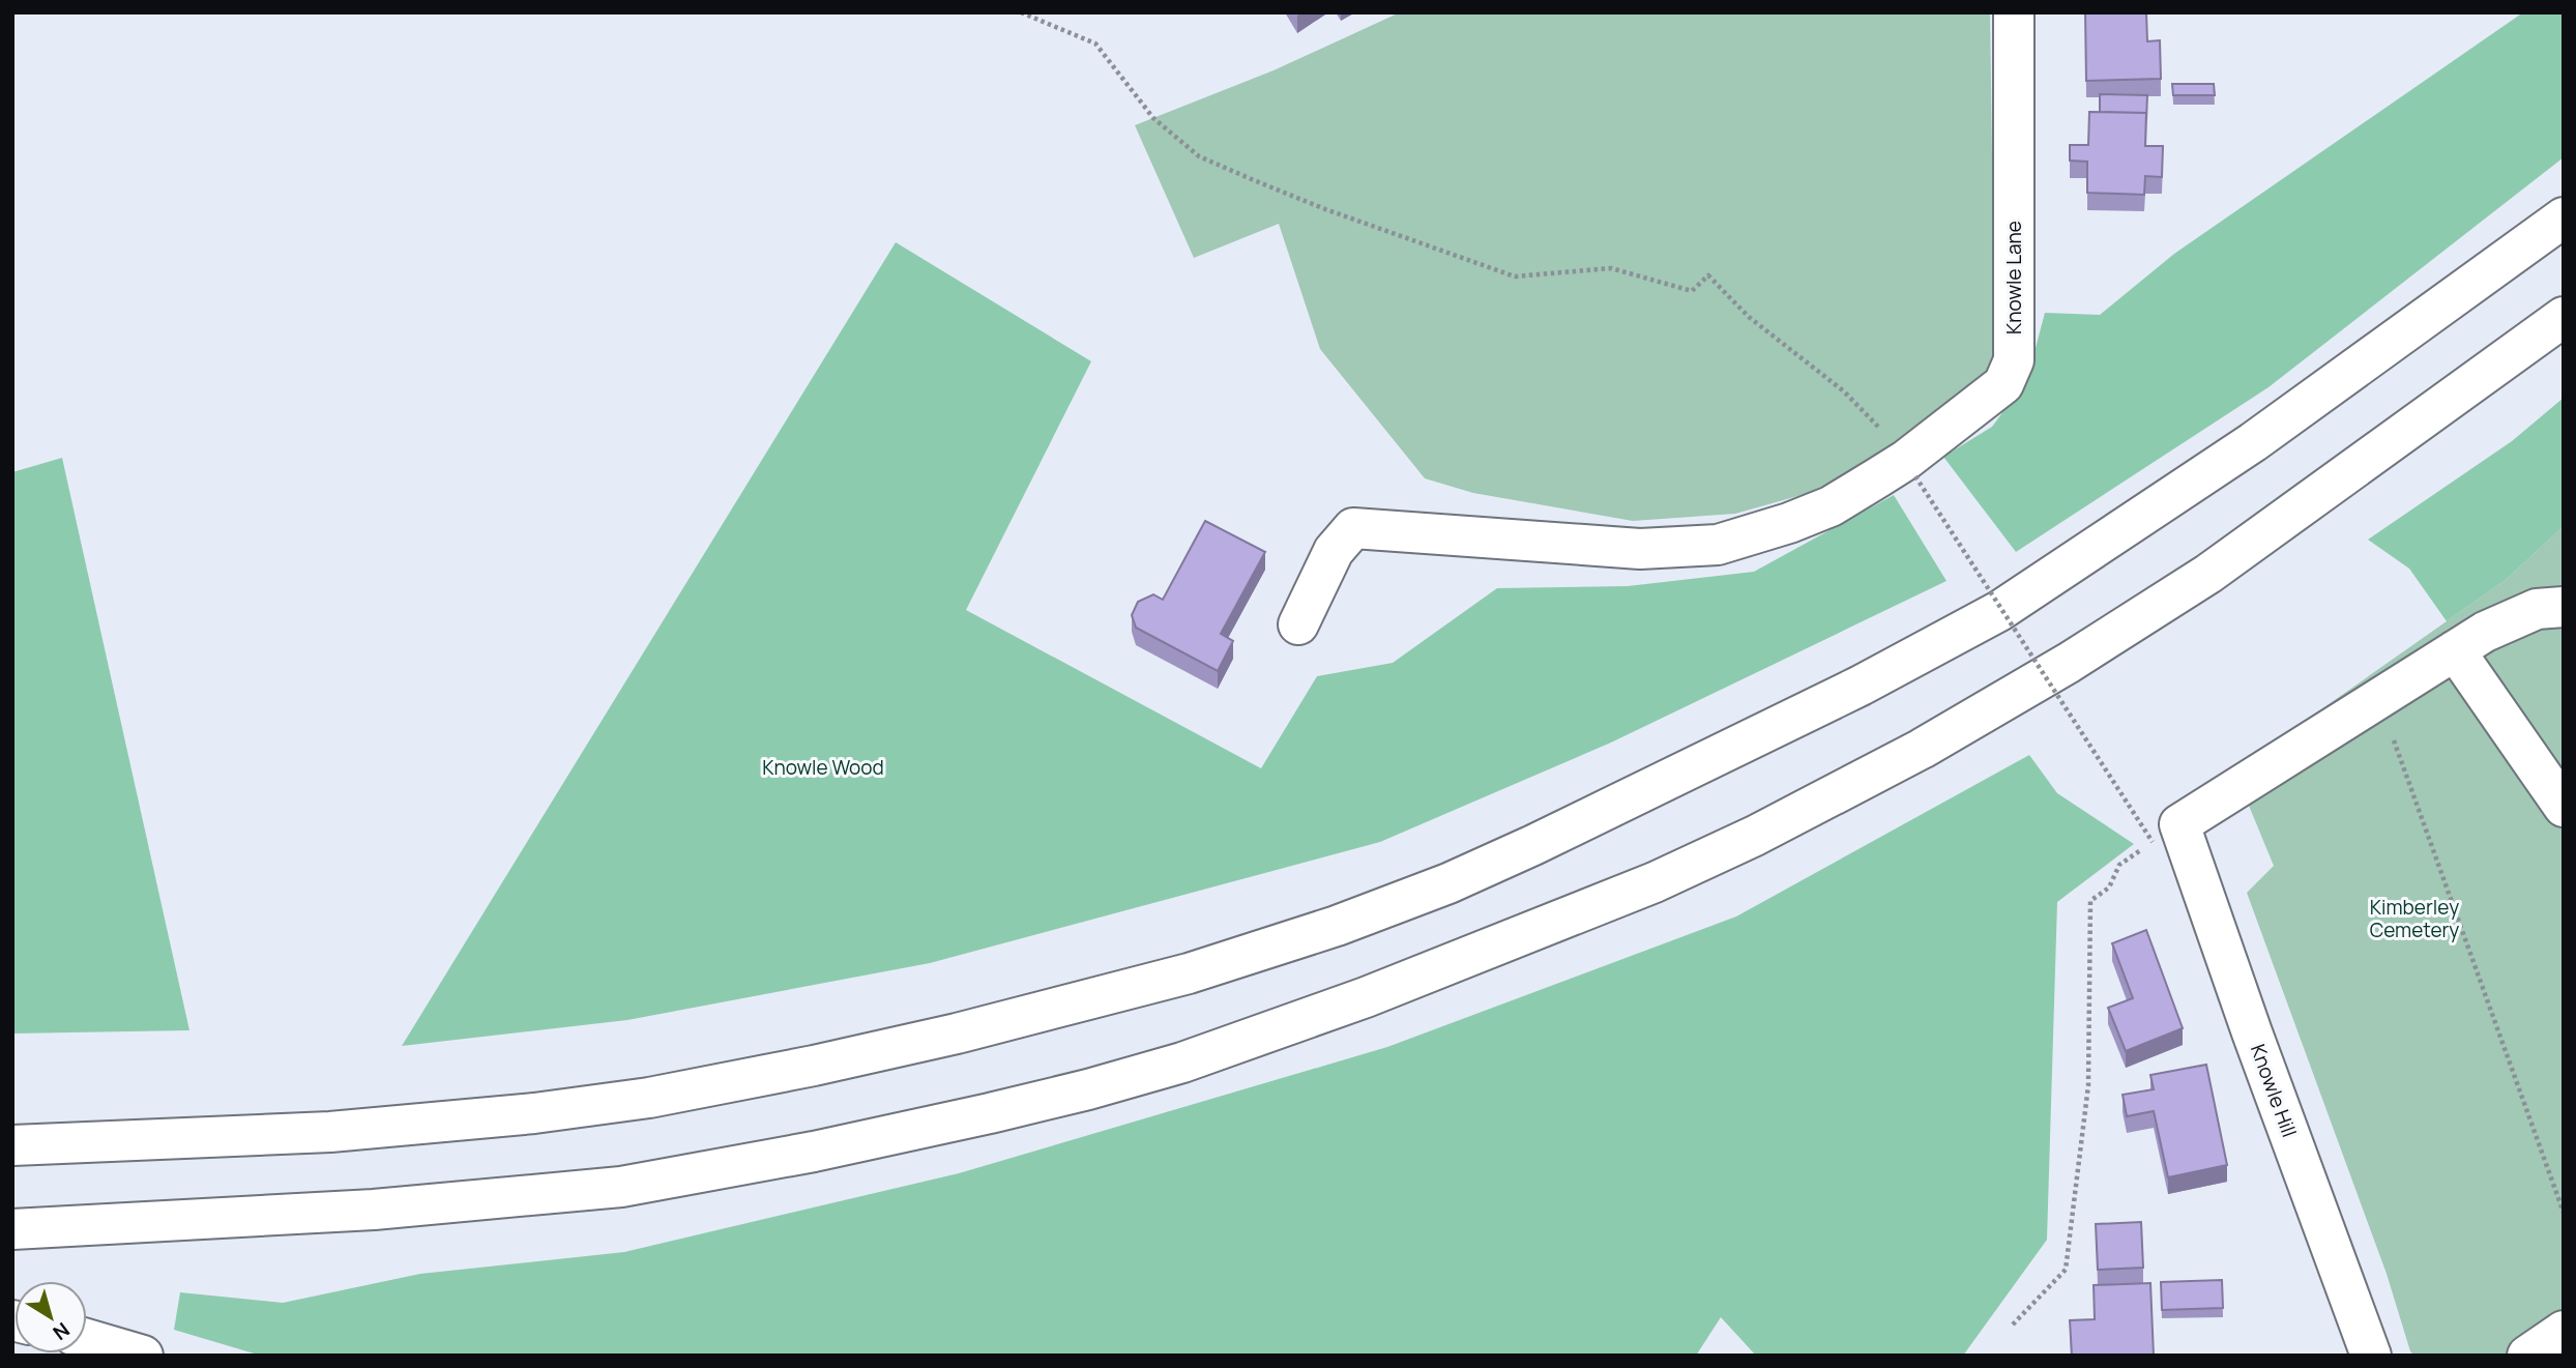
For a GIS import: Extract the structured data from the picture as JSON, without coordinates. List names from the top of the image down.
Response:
{
  "streets": {
    "main road": ["Knowle Lane", "Knowle Hill"]
  },
  "parks": ["Knowle Wood", "Kimberley Cemetery"],
  "north": "bottom right"
}
